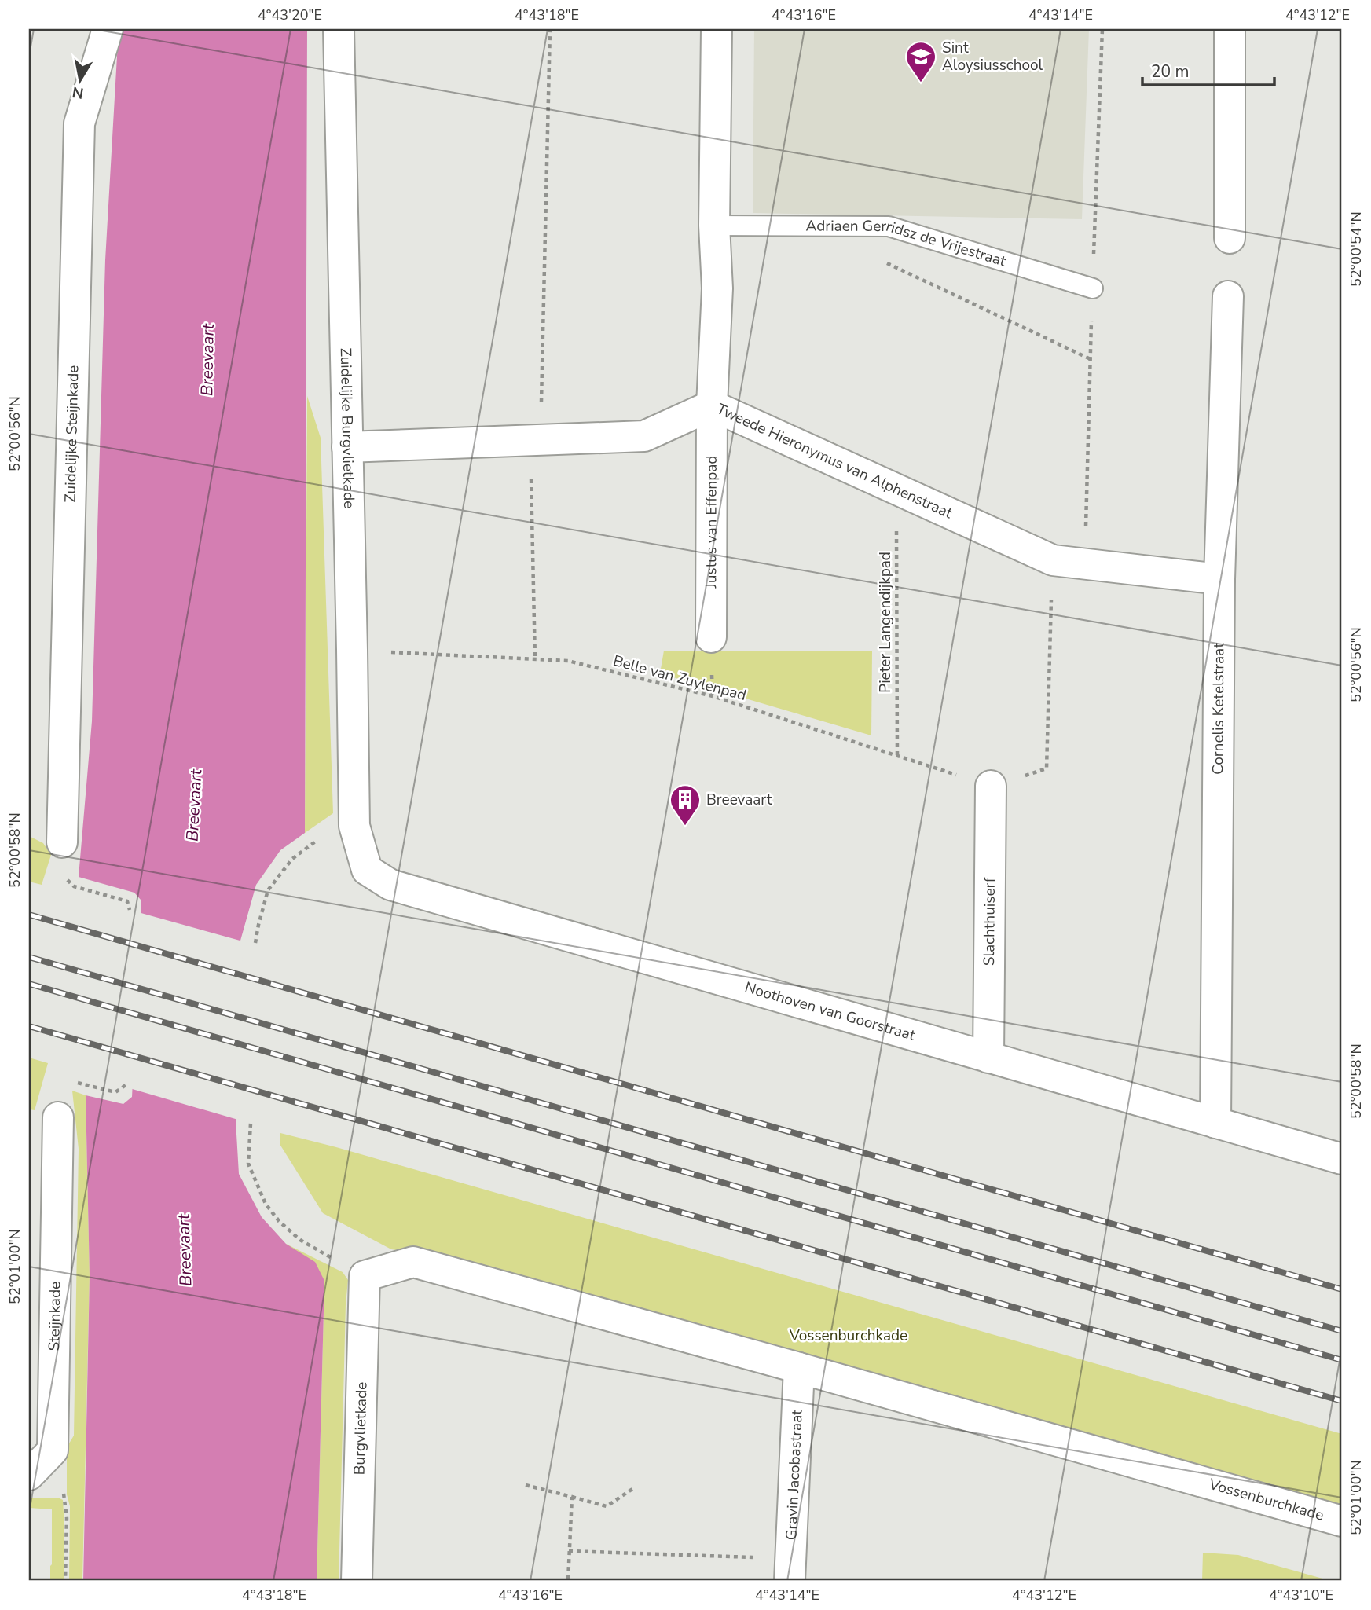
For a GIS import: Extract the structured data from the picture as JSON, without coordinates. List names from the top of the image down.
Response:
{
  "streets": {
    "street": [
      "Zuidelijke Burgvlietkade",
      "Zuidelijke Steijnkade",
      "Tweede Hieronymus van Alphenstraat",
      "Justus van Effenpad",
      "Cornelis Ketelstraat",
      "Slachthuiserf",
      "Noothoven van Goorstraat",
      "Steijnkade",
      "Burgvlietkade",
      "Gravin Jacobastraat",
      "Vossenburchkade"
    ],
    "lane": ["Adriaen Gerridsz de Vrijestraat"],
    "path": ["Pieter Langendijkpad", "Belle van Zuylenpad"]
  },
  "crossings": [
    ["Zuidelijke Burgvlietkade", "Tweede Hieronymus van Alphenstraat"],
    ["Zuidelijke Burgvlietkade", "Belle van Zuylenpad"],
    ["Zuidelijke Burgvlietkade", "Noothoven van Goorstraat"],
    ["Tweede Hieronymus van Alphenstraat", "Justus van Effenpad"],
    ["Tweede Hieronymus van Alphenstraat", "Pieter Langendijkpad"],
    ["Tweede Hieronymus van Alphenstraat", "Cornelis Ketelstraat"],
    ["Pieter Langendijkpad", "Belle van Zuylenpad"],
    ["Belle van Zuylenpad", "Slachthuiserf"],
    ["Cornelis Ketelstraat", "Noothoven van Goorstraat"],
    ["Slachthuiserf", "Noothoven van Goorstraat"],
    ["Burgvlietkade", "Vossenburchkade"],
    ["Gravin Jacobastraat", "Vossenburchkade"]
  ],
  "water": ["Breevaart"],
  "parks": ["Vossenburchkade"],
  "places": {
    "school or university": ["Sint Aloysiusschool"],
    "building": ["Breevaart"]
  },
  "scale_bar": "20 m",
  "north": "bottom",
  "coordinates": [
    "4°43'20\"E",
    "4°43'18\"E",
    "4°43'16\"E",
    "4°43'14\"E",
    "4°43'12\"E",
    "52°00'54\"N",
    "52°00'56\"N",
    "52°00'58\"N",
    "52°01'00\"N",
    "4°43'10\"E"
  ]
}
